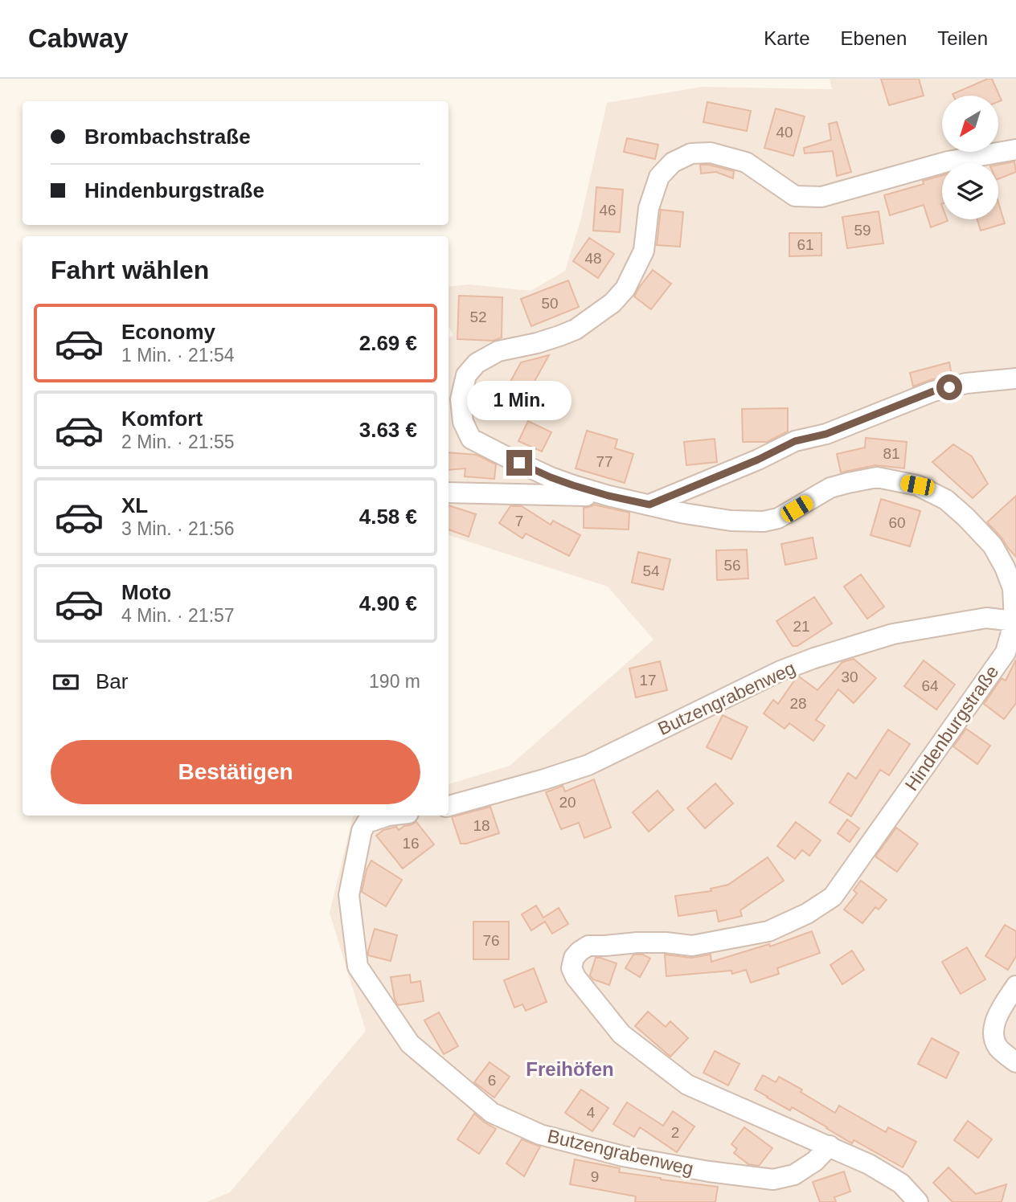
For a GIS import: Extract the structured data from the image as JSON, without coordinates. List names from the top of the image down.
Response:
{
  "streets": {
    "street": ["Butzengrabenweg", "Hindenburgstraße"]
  },
  "crossings": [
    ["Butzengrabenweg", "Hindenburgstraße"]
  ],
  "districts": ["Freihöfen"],
  "house_numbers": [
    "40",
    "46",
    "59",
    "61",
    "48",
    "50",
    "52",
    "81",
    "77",
    "7",
    "60",
    "56",
    "54",
    "21",
    "30",
    "17",
    "64",
    "28",
    "20",
    "18",
    "16",
    "76",
    "6",
    "4",
    "2",
    "9"
  ],
  "north": "bottom left",
  "page": {
    "header": "Cabway",
    "nav": ["Karte", "Ebenen", "Teilen"],
    "banner": ["Brombachstraße", "Hindenburgstraße"],
    "heading": "Fahrt wählen",
    "list": [
      {
        "name": "Economy",
        "note": "1 Min. · 21:54",
        "value": "2.69 €"
      },
      {
        "name": "Komfort",
        "note": "2 Min. · 21:55",
        "value": "3.63 €"
      },
      {
        "name": "XL",
        "note": "3 Min. · 21:56",
        "value": "4.58 €"
      },
      {
        "name": "Moto",
        "note": "4 Min. · 21:57",
        "value": "4.90 €"
      }
    ],
    "bubble": "1 Min.",
    "pay": ["Bar", "190 m"],
    "buttons": "Bestätigen"
  }
}
